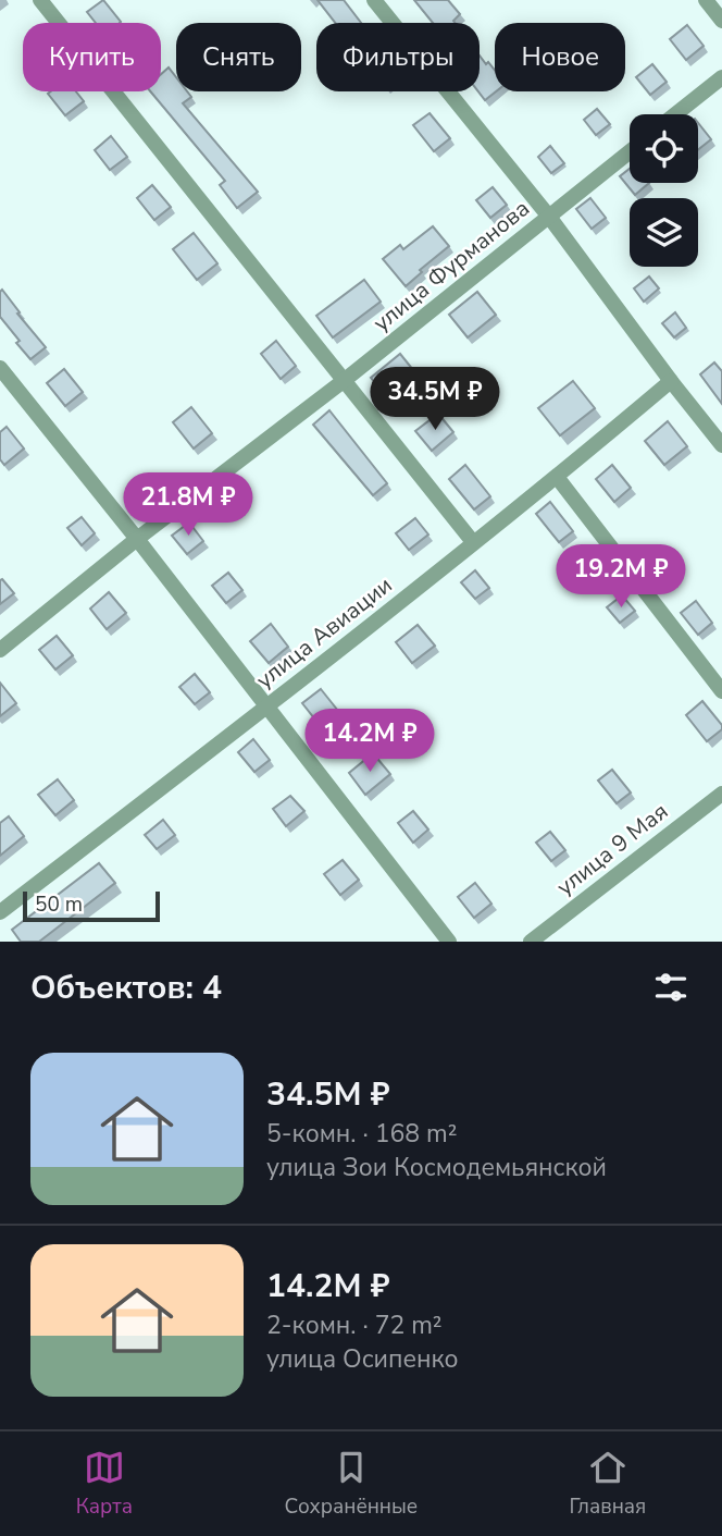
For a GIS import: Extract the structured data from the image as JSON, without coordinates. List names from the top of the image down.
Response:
{
  "streets": {
    "street": ["улица Фурманова", "улица Авиации", "улица 9 Мая"]
  },
  "scale_bar": "50 m",
  "page": {
    "chip": [
      "Купить",
      "Снять",
      "Фильтры",
      "Новое"
    ],
    "price": [
      "34.5M ₽",
      "21.8M ₽",
      "19.2M ₽",
      "14.2M ₽"
    ],
    "scale": "50 m",
    "heading": "Объектов: 4",
    "list": [
      {
        "name": "34.5M ₽",
        "note": "5-комн. · 168 m² · улица Зои Космодемьянской"
      },
      {
        "name": "14.2M ₽",
        "note": "2-комн. · 72 m² · улица Осипенко"
      }
    ],
    "tabs": ["Карта", "Сохранённые", "Главная"]
  }
}
